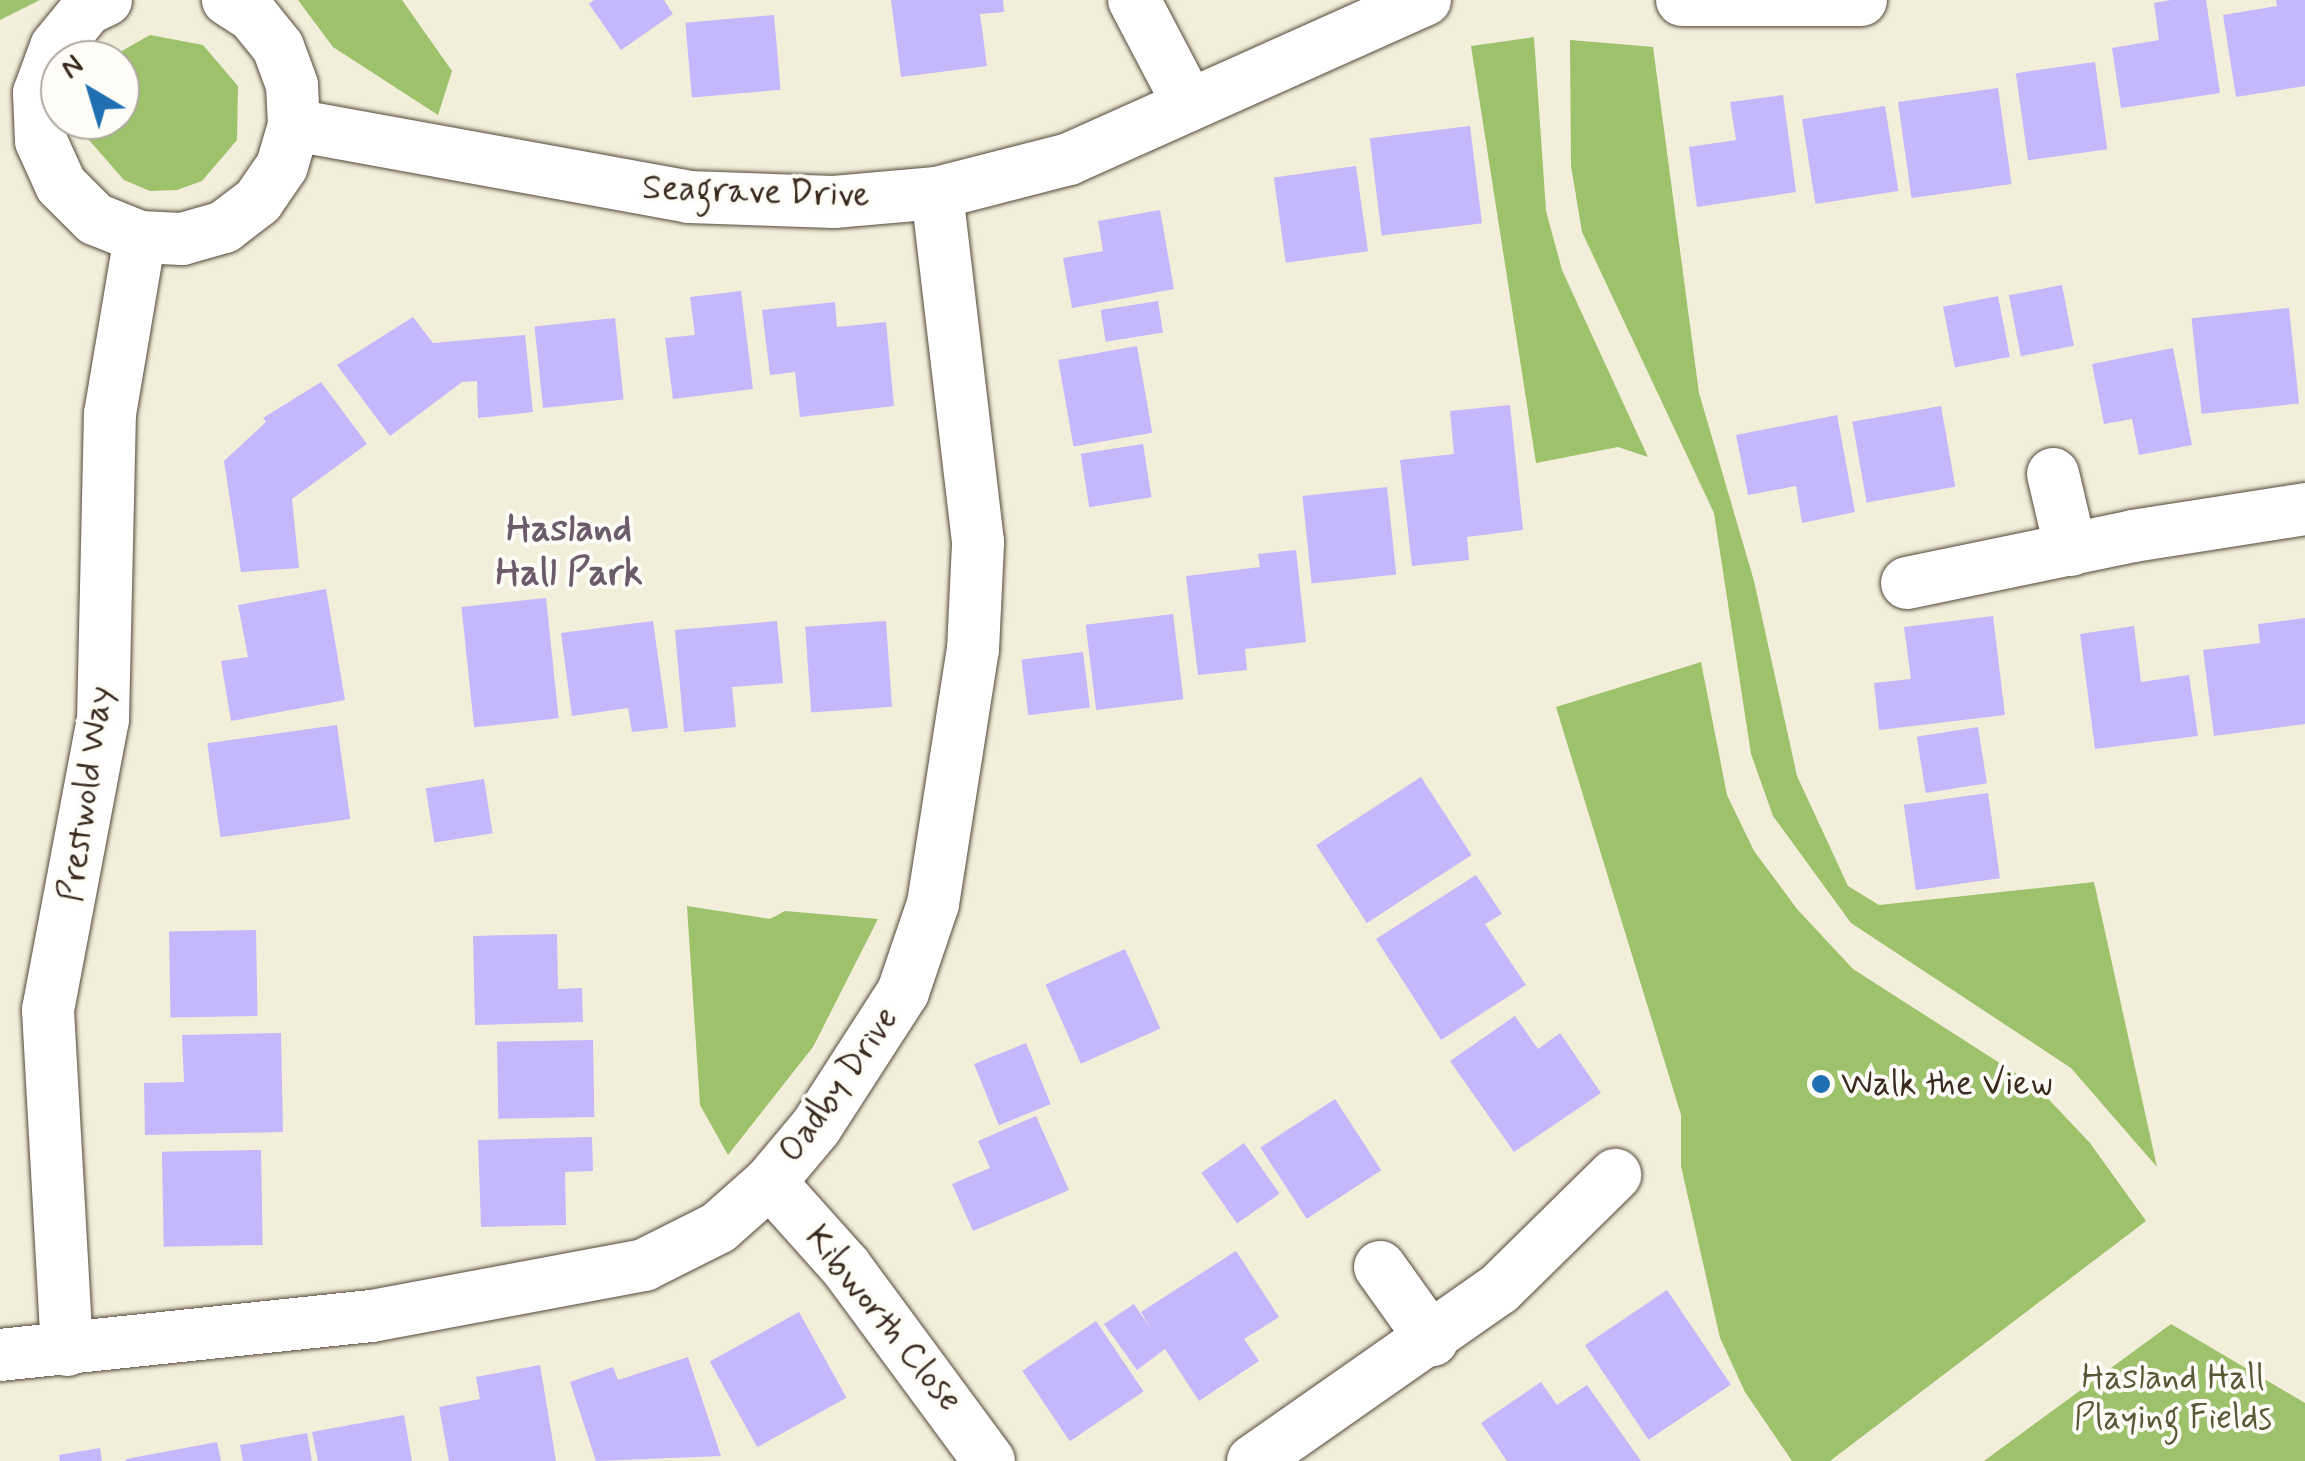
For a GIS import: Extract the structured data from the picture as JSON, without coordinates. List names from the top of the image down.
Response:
{
  "streets": {
    "street": [
      "Seagrave Drive",
      "Prestwold Way",
      "Oadby Drive",
      "Kibworth Close"
    ]
  },
  "crossings": [
    ["Seagrave Drive", "Oadby Drive"],
    ["Prestwold Way", "Oadby Drive"],
    ["Oadby Drive", "Kibworth Close"]
  ],
  "districts": ["Hasland Hall Park"],
  "parks": ["Hasland Hall Playing Fields"],
  "places": ["Walk the View"],
  "north": "top left"
}
